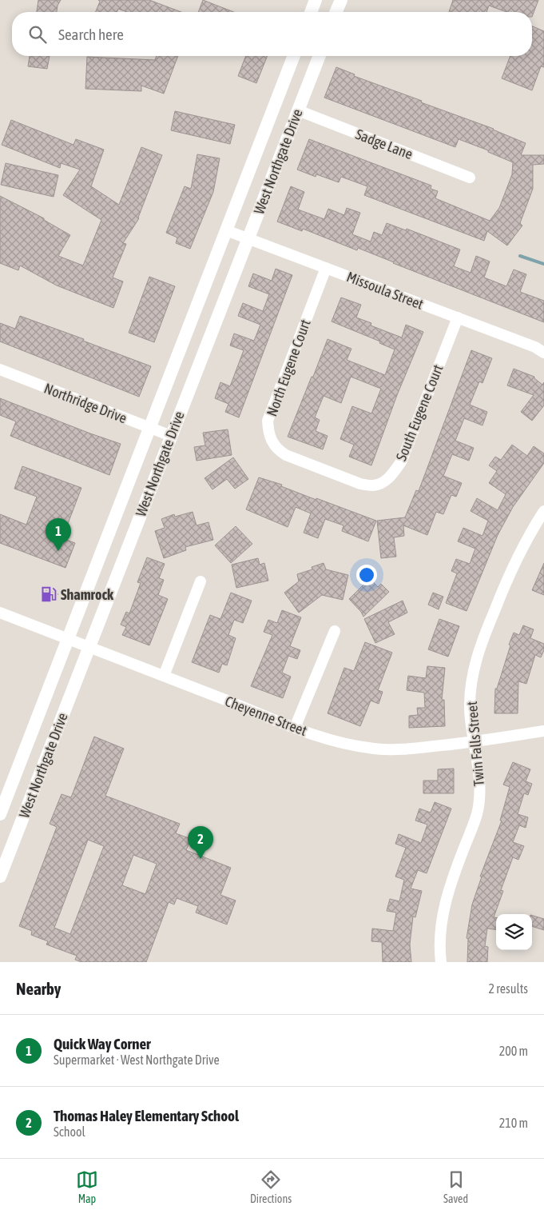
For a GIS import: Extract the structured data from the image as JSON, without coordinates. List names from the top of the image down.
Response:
{
  "streets": {
    "main road": ["West Northgate Drive"],
    "street": [
      "Sadge Lane",
      "Missoula Street",
      "North Eugene Court",
      "Northridge Drive",
      "South Eugene Court",
      "Cheyenne Street",
      "Twin Falls Street"
    ]
  },
  "crossings": [
    ["Sadge Lane", "West Northgate Drive"],
    ["West Northgate Drive", "Missoula Street"],
    ["West Northgate Drive", "Northridge Drive"],
    ["West Northgate Drive", "Cheyenne Street"],
    ["Missoula Street", "North Eugene Court"],
    ["Missoula Street", "South Eugene Court"],
    ["North Eugene Court", "South Eugene Court"],
    ["Cheyenne Street", "Twin Falls Street"]
  ],
  "places": {
    "fuel station": ["Shamrock"]
  },
  "page": {
    "search": "Search here",
    "pins": ["1", "2"],
    "heading": ["Nearby", "2 results"],
    "list": [
      {
        "mark": "1",
        "name": "Quick Way Corner",
        "note": "Supermarket · West Northgate Drive",
        "value": "200 m"
      },
      {
        "mark": "2",
        "name": "Thomas Haley Elementary School",
        "note": "School",
        "value": "210 m"
      }
    ],
    "nav": ["Map", "Directions", "Saved"]
  }
}
